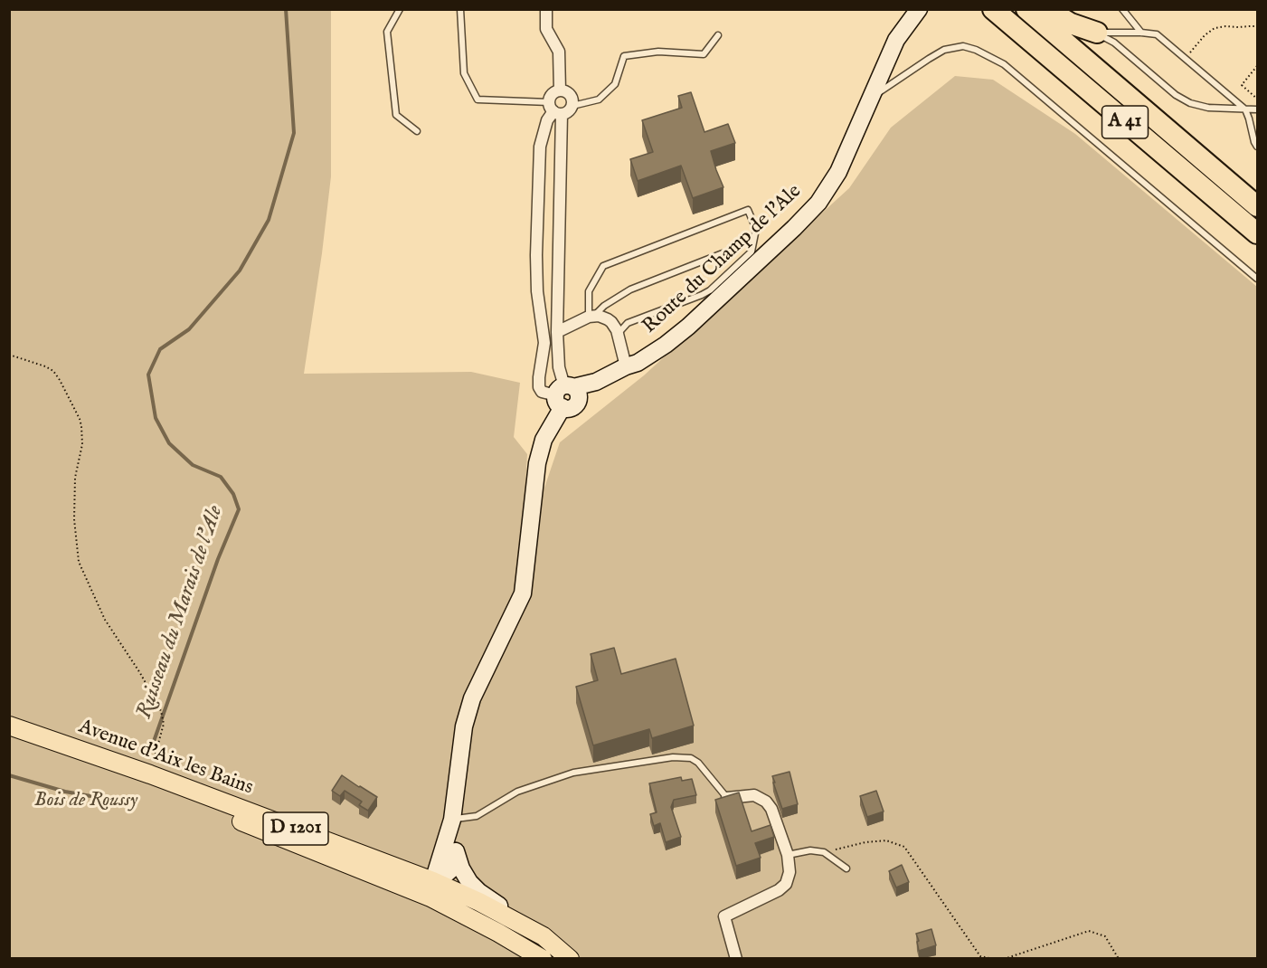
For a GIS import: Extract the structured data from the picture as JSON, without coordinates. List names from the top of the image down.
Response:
{
  "streets": {
    "highway": ["A 41"],
    "main road": ["Avenue d'Aix les Bains", "D 1201"],
    "street": ["Route du Champ de l'Ale"]
  },
  "water": ["Ruisseau du Marais de l'Ale"],
  "parks": ["Bois de Roussy"]
}
